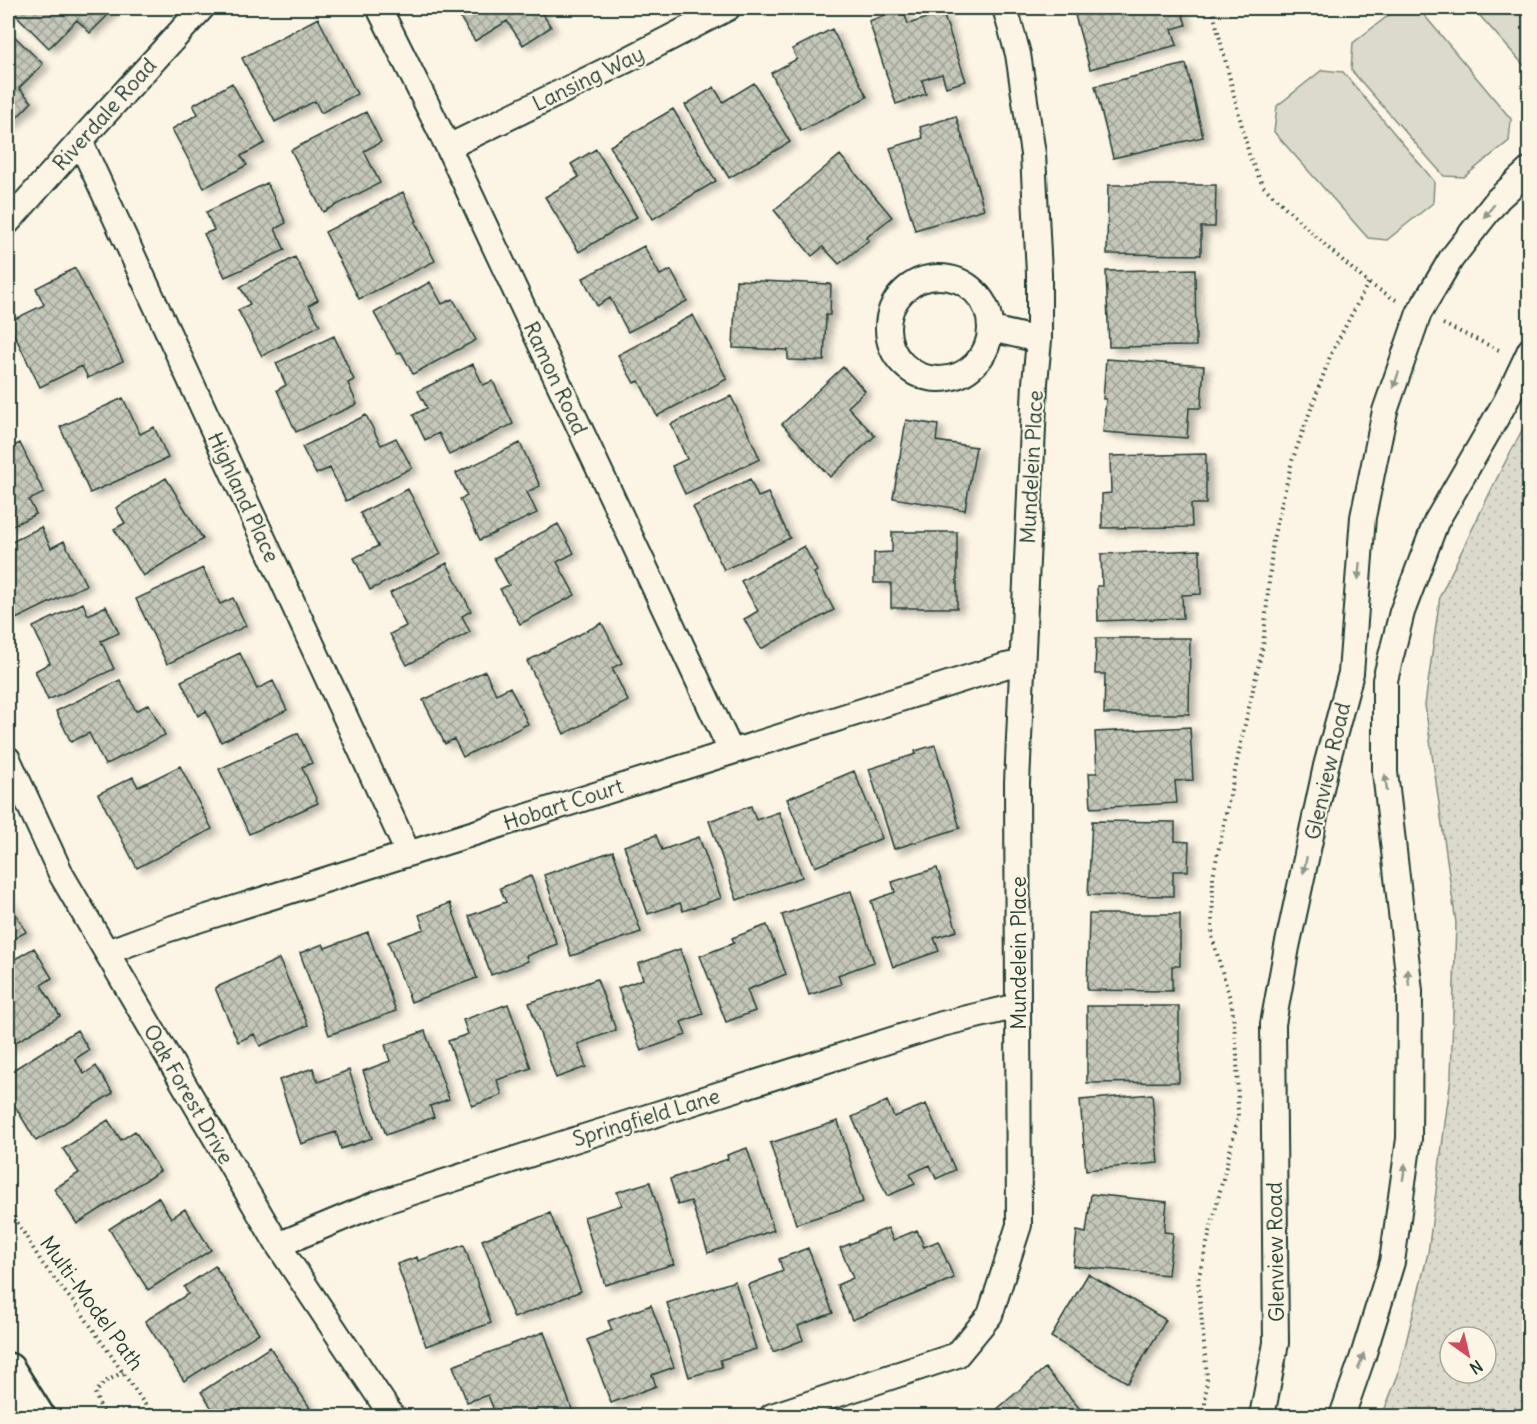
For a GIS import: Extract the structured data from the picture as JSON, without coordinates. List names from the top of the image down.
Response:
{
  "streets": {
    "street": [
      "Lansing Way",
      "Riverdale Road",
      "Ramon Road",
      "Mundelein Place",
      "Highland Place",
      "Glenview Road",
      "Hobart Court",
      "Oak Forest Drive",
      "Springfield Lane"
    ],
    "path": ["Multi-Model Path"]
  },
  "crossings": [
    ["Lansing Way", "Ramon Road"],
    ["Riverdale Road", "Highland Place"],
    ["Ramon Road", "Hobart Court"],
    ["Mundelein Place", "Hobart Court"],
    ["Mundelein Place", "Springfield Lane"],
    ["Highland Place", "Hobart Court"],
    ["Hobart Court", "Oak Forest Drive"],
    ["Oak Forest Drive", "Springfield Lane"]
  ],
  "north": "bottom right"
}
